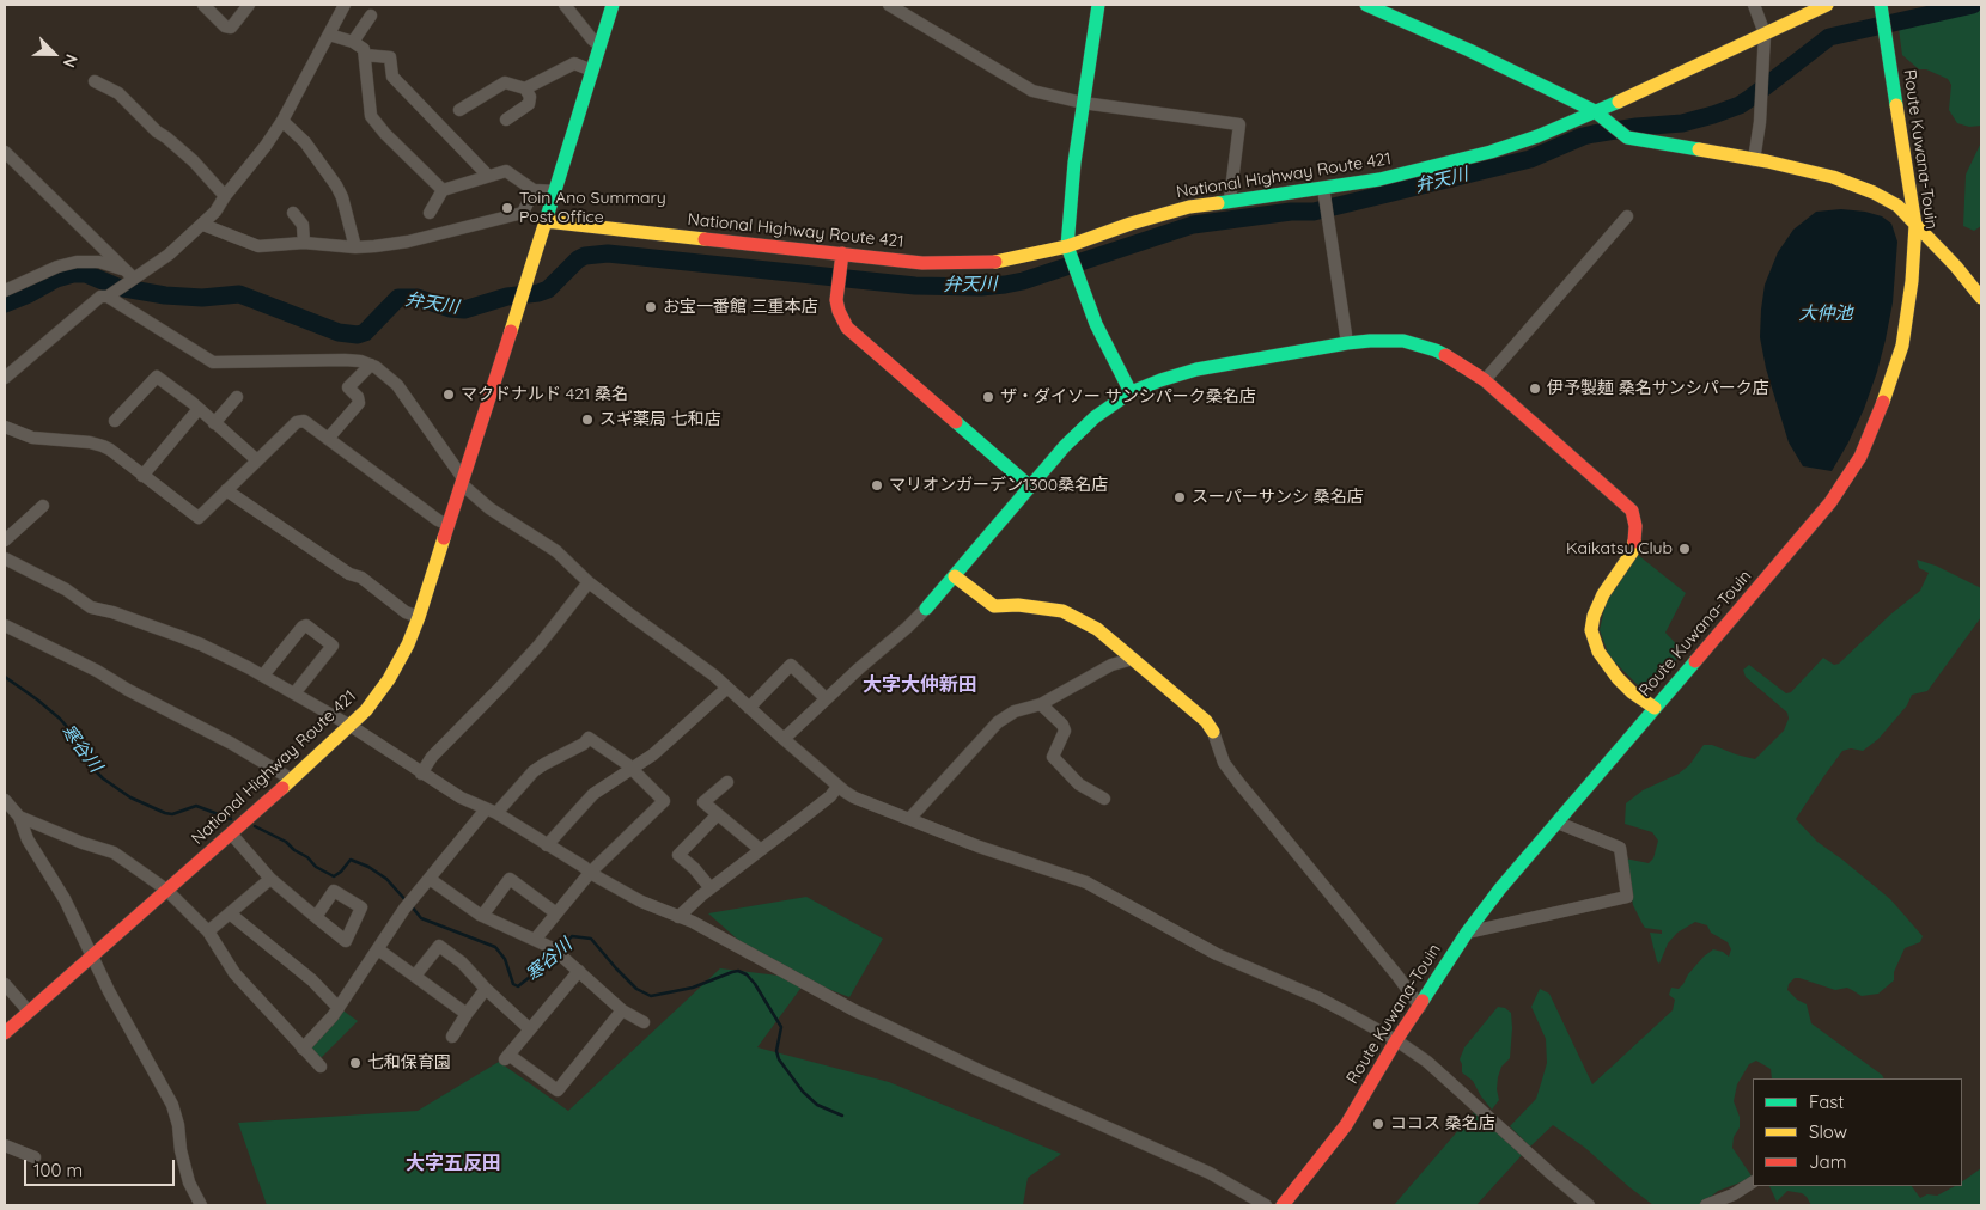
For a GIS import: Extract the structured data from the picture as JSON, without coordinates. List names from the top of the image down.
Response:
{
  "streets": {
    "main road": ["Route Kuwana-Touin", "National Highway Route 421"]
  },
  "districts": ["大字大仲新田", "大字五反田"],
  "water": ["弁天川", "大仲池", "寒谷川"],
  "places": [
    "Toin Ano Summary Post Office",
    "お宝一番館 三重本店",
    "伊予製麺 桑名サンシパーク店",
    "マクドナルド 421 桑名",
    "ザ・ダイソー サンシパーク桑名店",
    "スギ薬局 七和店",
    "マリオンガーデン1300桑名店",
    "スーパーサンシ 桑名店",
    "Kaikatsu Club",
    "七和保育園",
    "ココス 桑名店"
  ],
  "legend": ["Fast", "Slow", "Jam"],
  "scale_bar": "100 m",
  "north": "bottom right"
}
